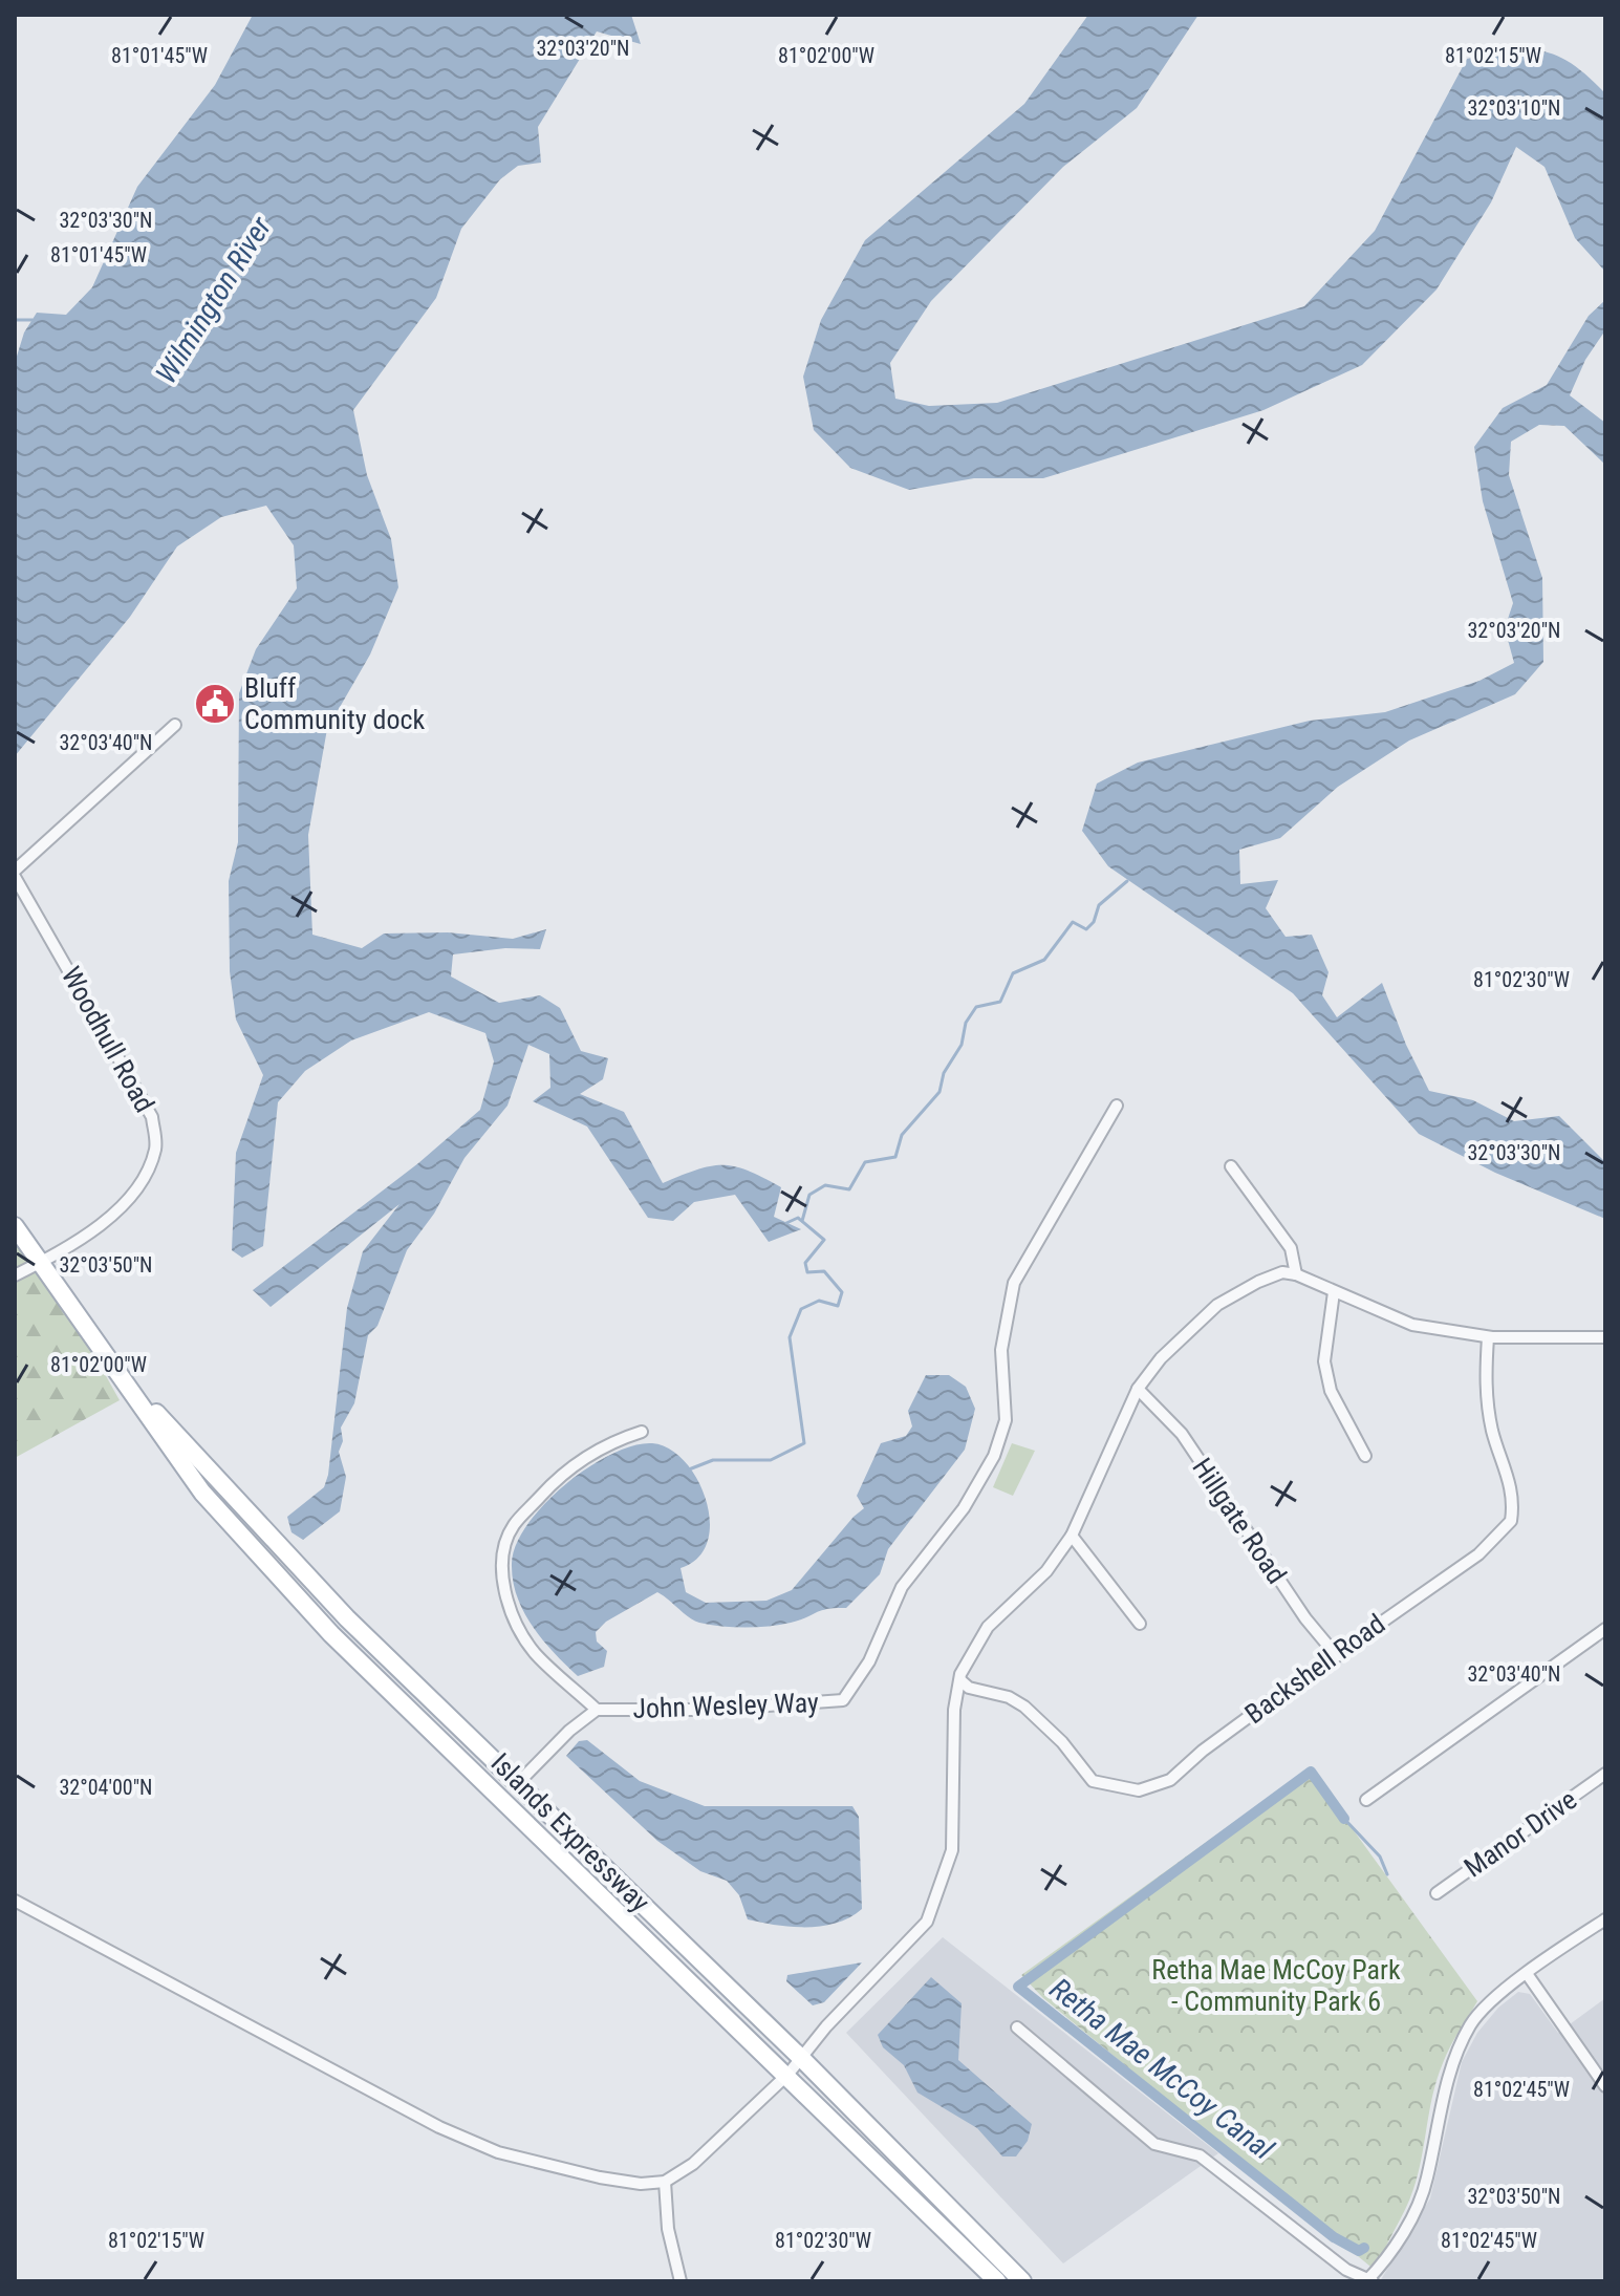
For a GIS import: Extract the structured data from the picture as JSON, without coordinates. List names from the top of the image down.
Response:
{
  "streets": {
    "main road": ["Islands Expressway"],
    "street": [
      "Woodhull Road",
      "Hillgate Road",
      "Backshell Road",
      "John Wesley Way",
      "Manor Drive"
    ]
  },
  "crossings": [
    ["Woodhull Road", "Islands Expressway"],
    ["Hillgate Road", "Backshell Road"],
    ["John Wesley Way", "Islands Expressway"]
  ],
  "water": ["Wilmington River", "Retha Mae McCoy Canal"],
  "parks": ["Retha Mae McCoy Park - Community Park 6"],
  "places": {
    "public building": ["Bluff Community dock"]
  },
  "coordinates": [
    "32°03'20\"N",
    "81°01'45\"W",
    "81°02'00\"W",
    "81°02'15\"W",
    "32°03'10\"N",
    "32°03'30\"N",
    "32°03'40\"N",
    "81°02'30\"W",
    "32°03'50\"N",
    "32°04'00\"N",
    "81°02'45\"W"
  ]
}
